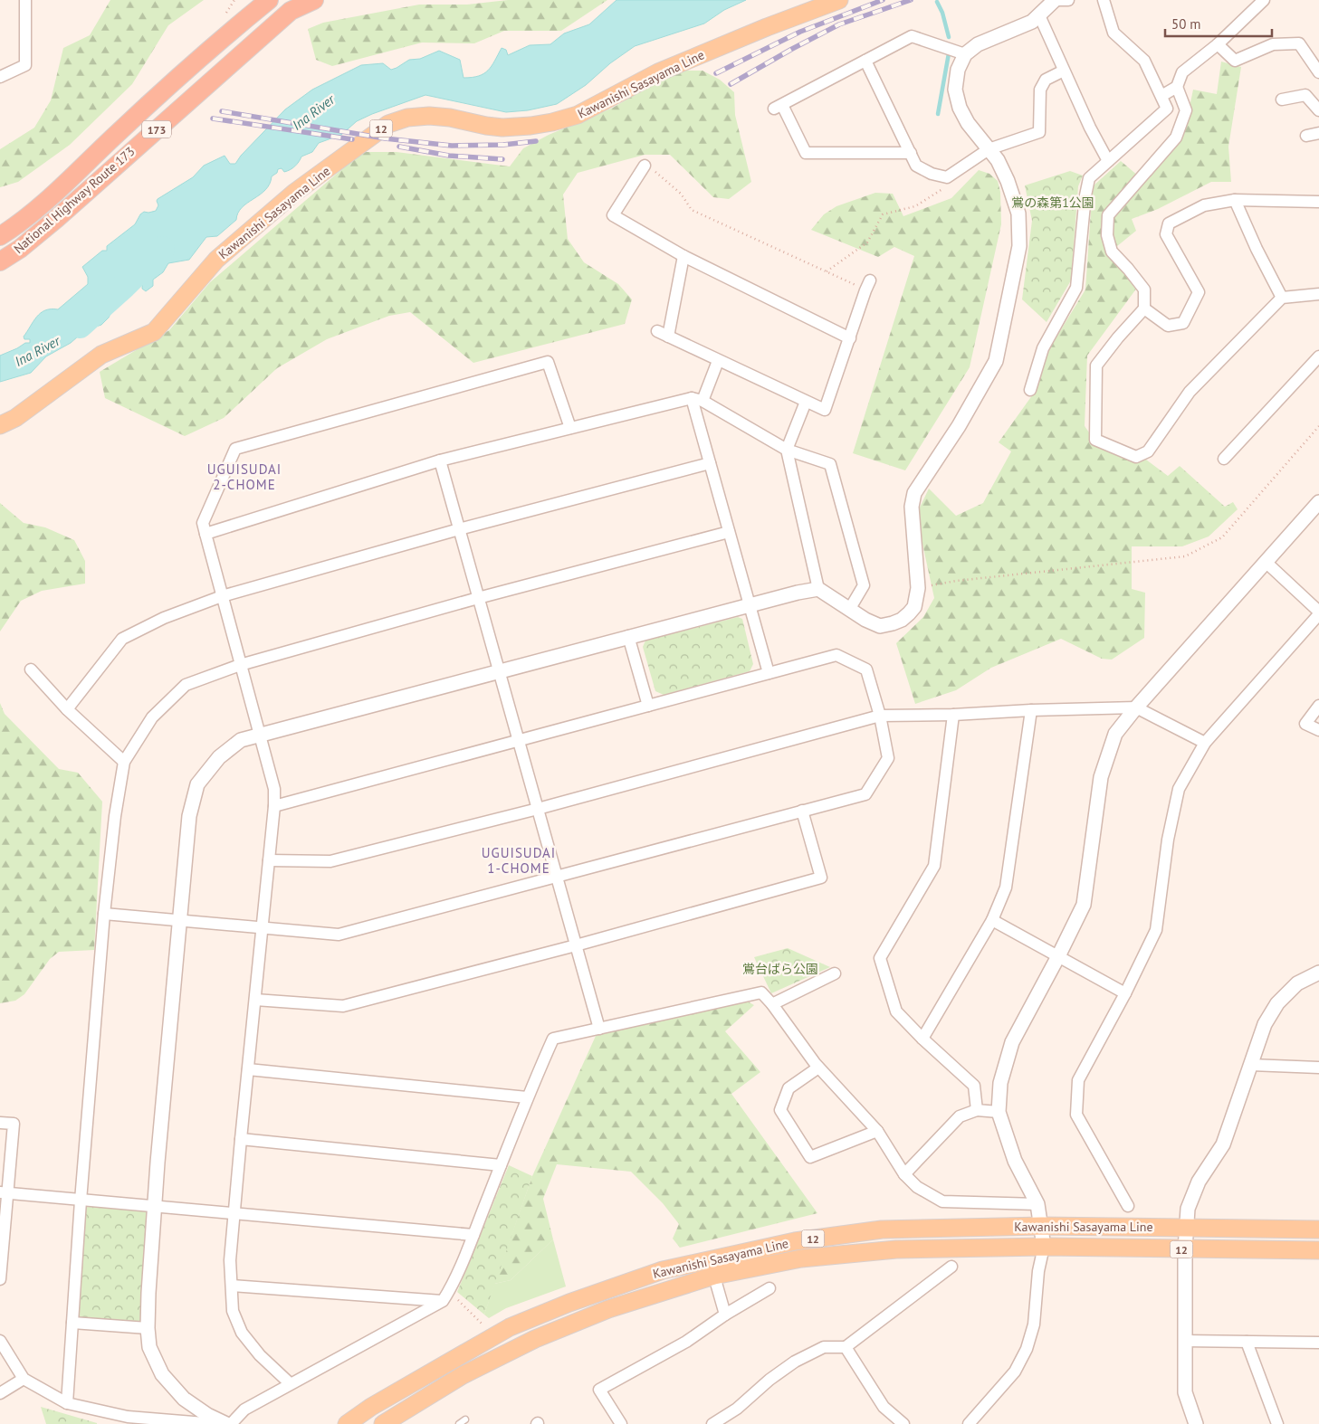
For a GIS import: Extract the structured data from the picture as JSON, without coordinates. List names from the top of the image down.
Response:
{
  "streets": {
    "highway": ["173", "National Highway Route 173"],
    "main road": ["Kawanishi Sasayama Line", "12"]
  },
  "districts": ["UGUISUDAI 2-CHOME", "UGUISUDAI 1-CHOME"],
  "water": ["Ina River"],
  "parks": ["鴬の森第1公園", "鴬台ばら公園"],
  "scale_bar": "50 m"
}
